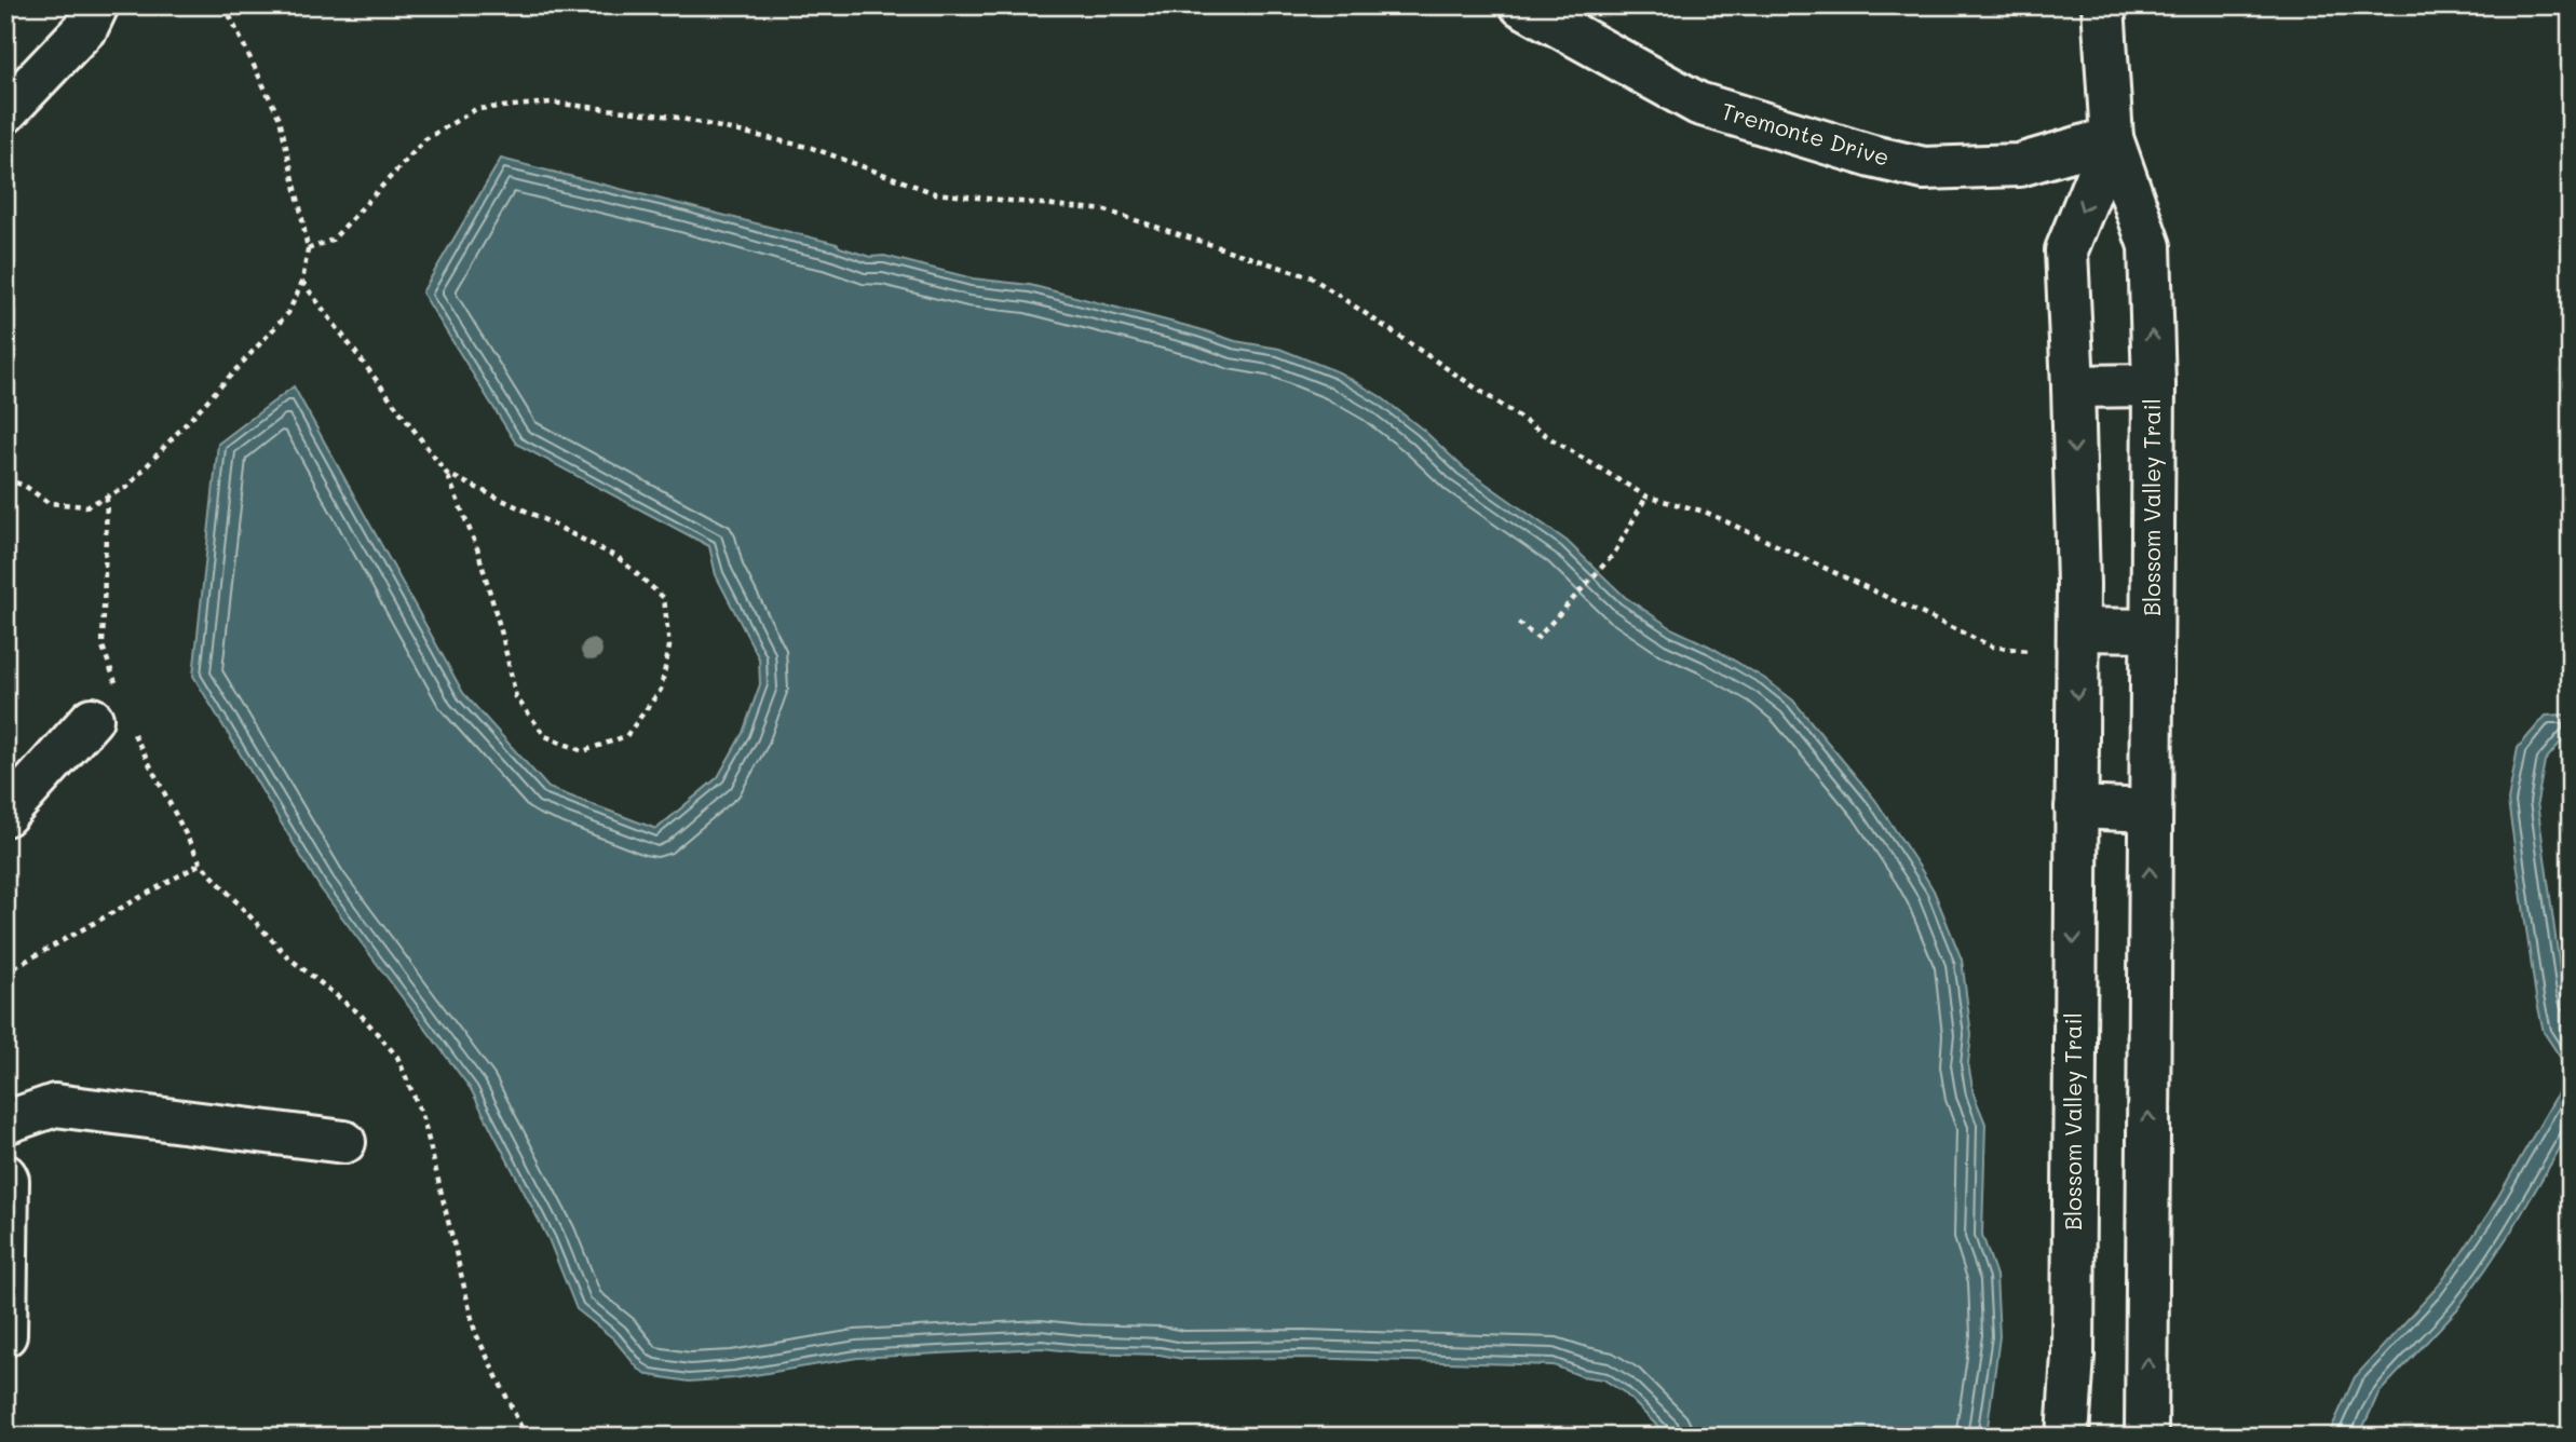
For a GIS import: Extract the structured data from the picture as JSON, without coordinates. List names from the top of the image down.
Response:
{
  "streets": {
    "street": ["Tremonte Drive", "Blossom Valley Trail"]
  },
  "crossings": [
    ["Tremonte Drive", "Blossom Valley Trail"]
  ]
}
